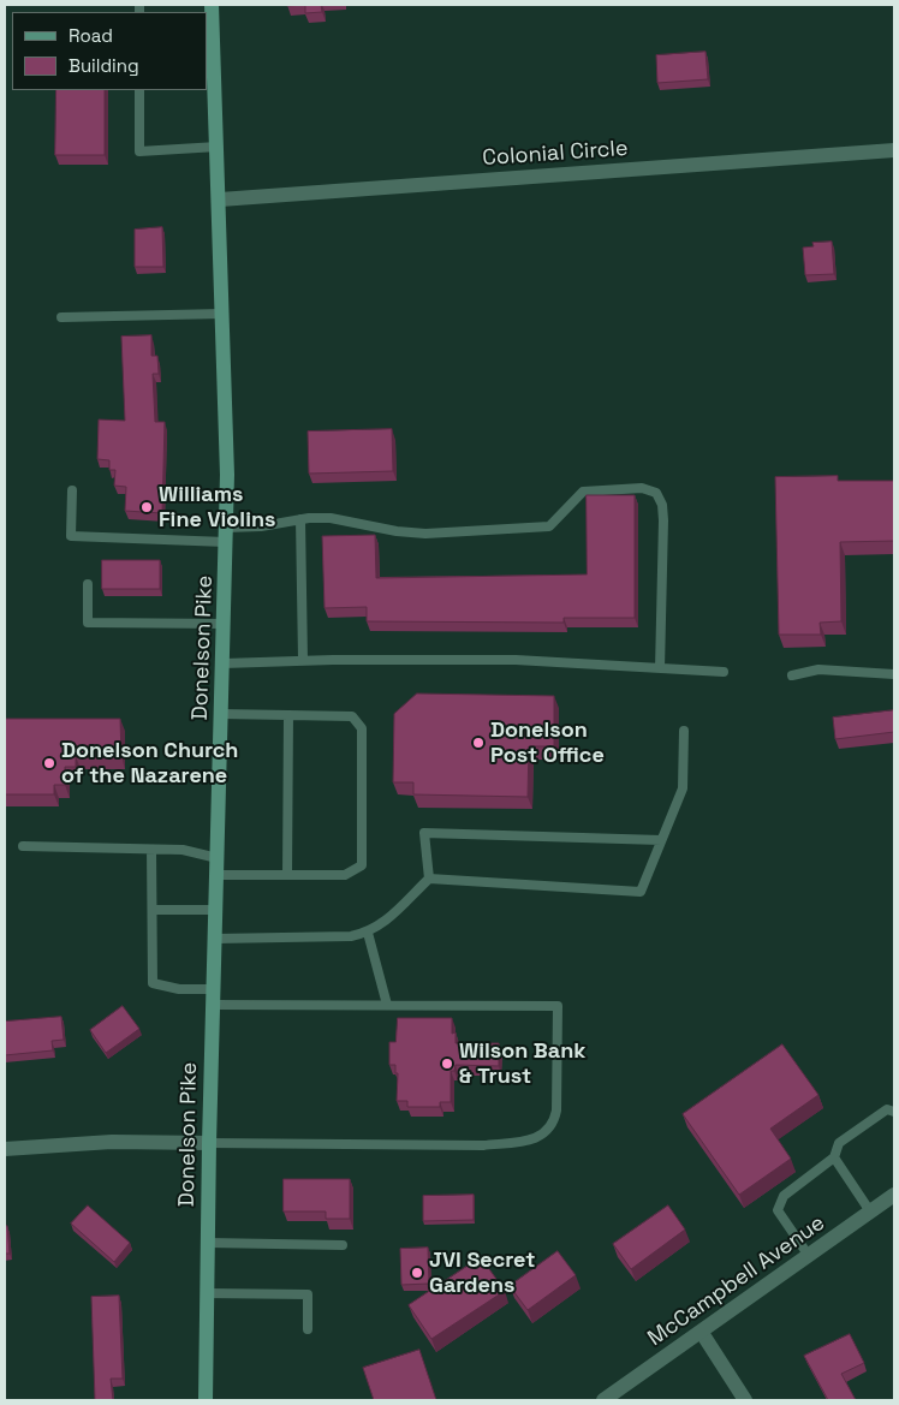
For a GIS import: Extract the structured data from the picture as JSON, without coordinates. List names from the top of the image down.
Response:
{
  "streets": {
    "main road": ["Donelson Pike"],
    "street": ["Colonial Circle", "McCampbell Avenue"]
  },
  "crossings": [
    ["Colonial Circle", "Donelson Pike"]
  ],
  "places": [
    "Williams Fine Violins",
    "Donelson Post Office",
    "Donelson Church of the Nazarene",
    "Wilson Bank & Trust",
    "JVI Secret Gardens"
  ],
  "legend": ["Road", "Building"]
}
